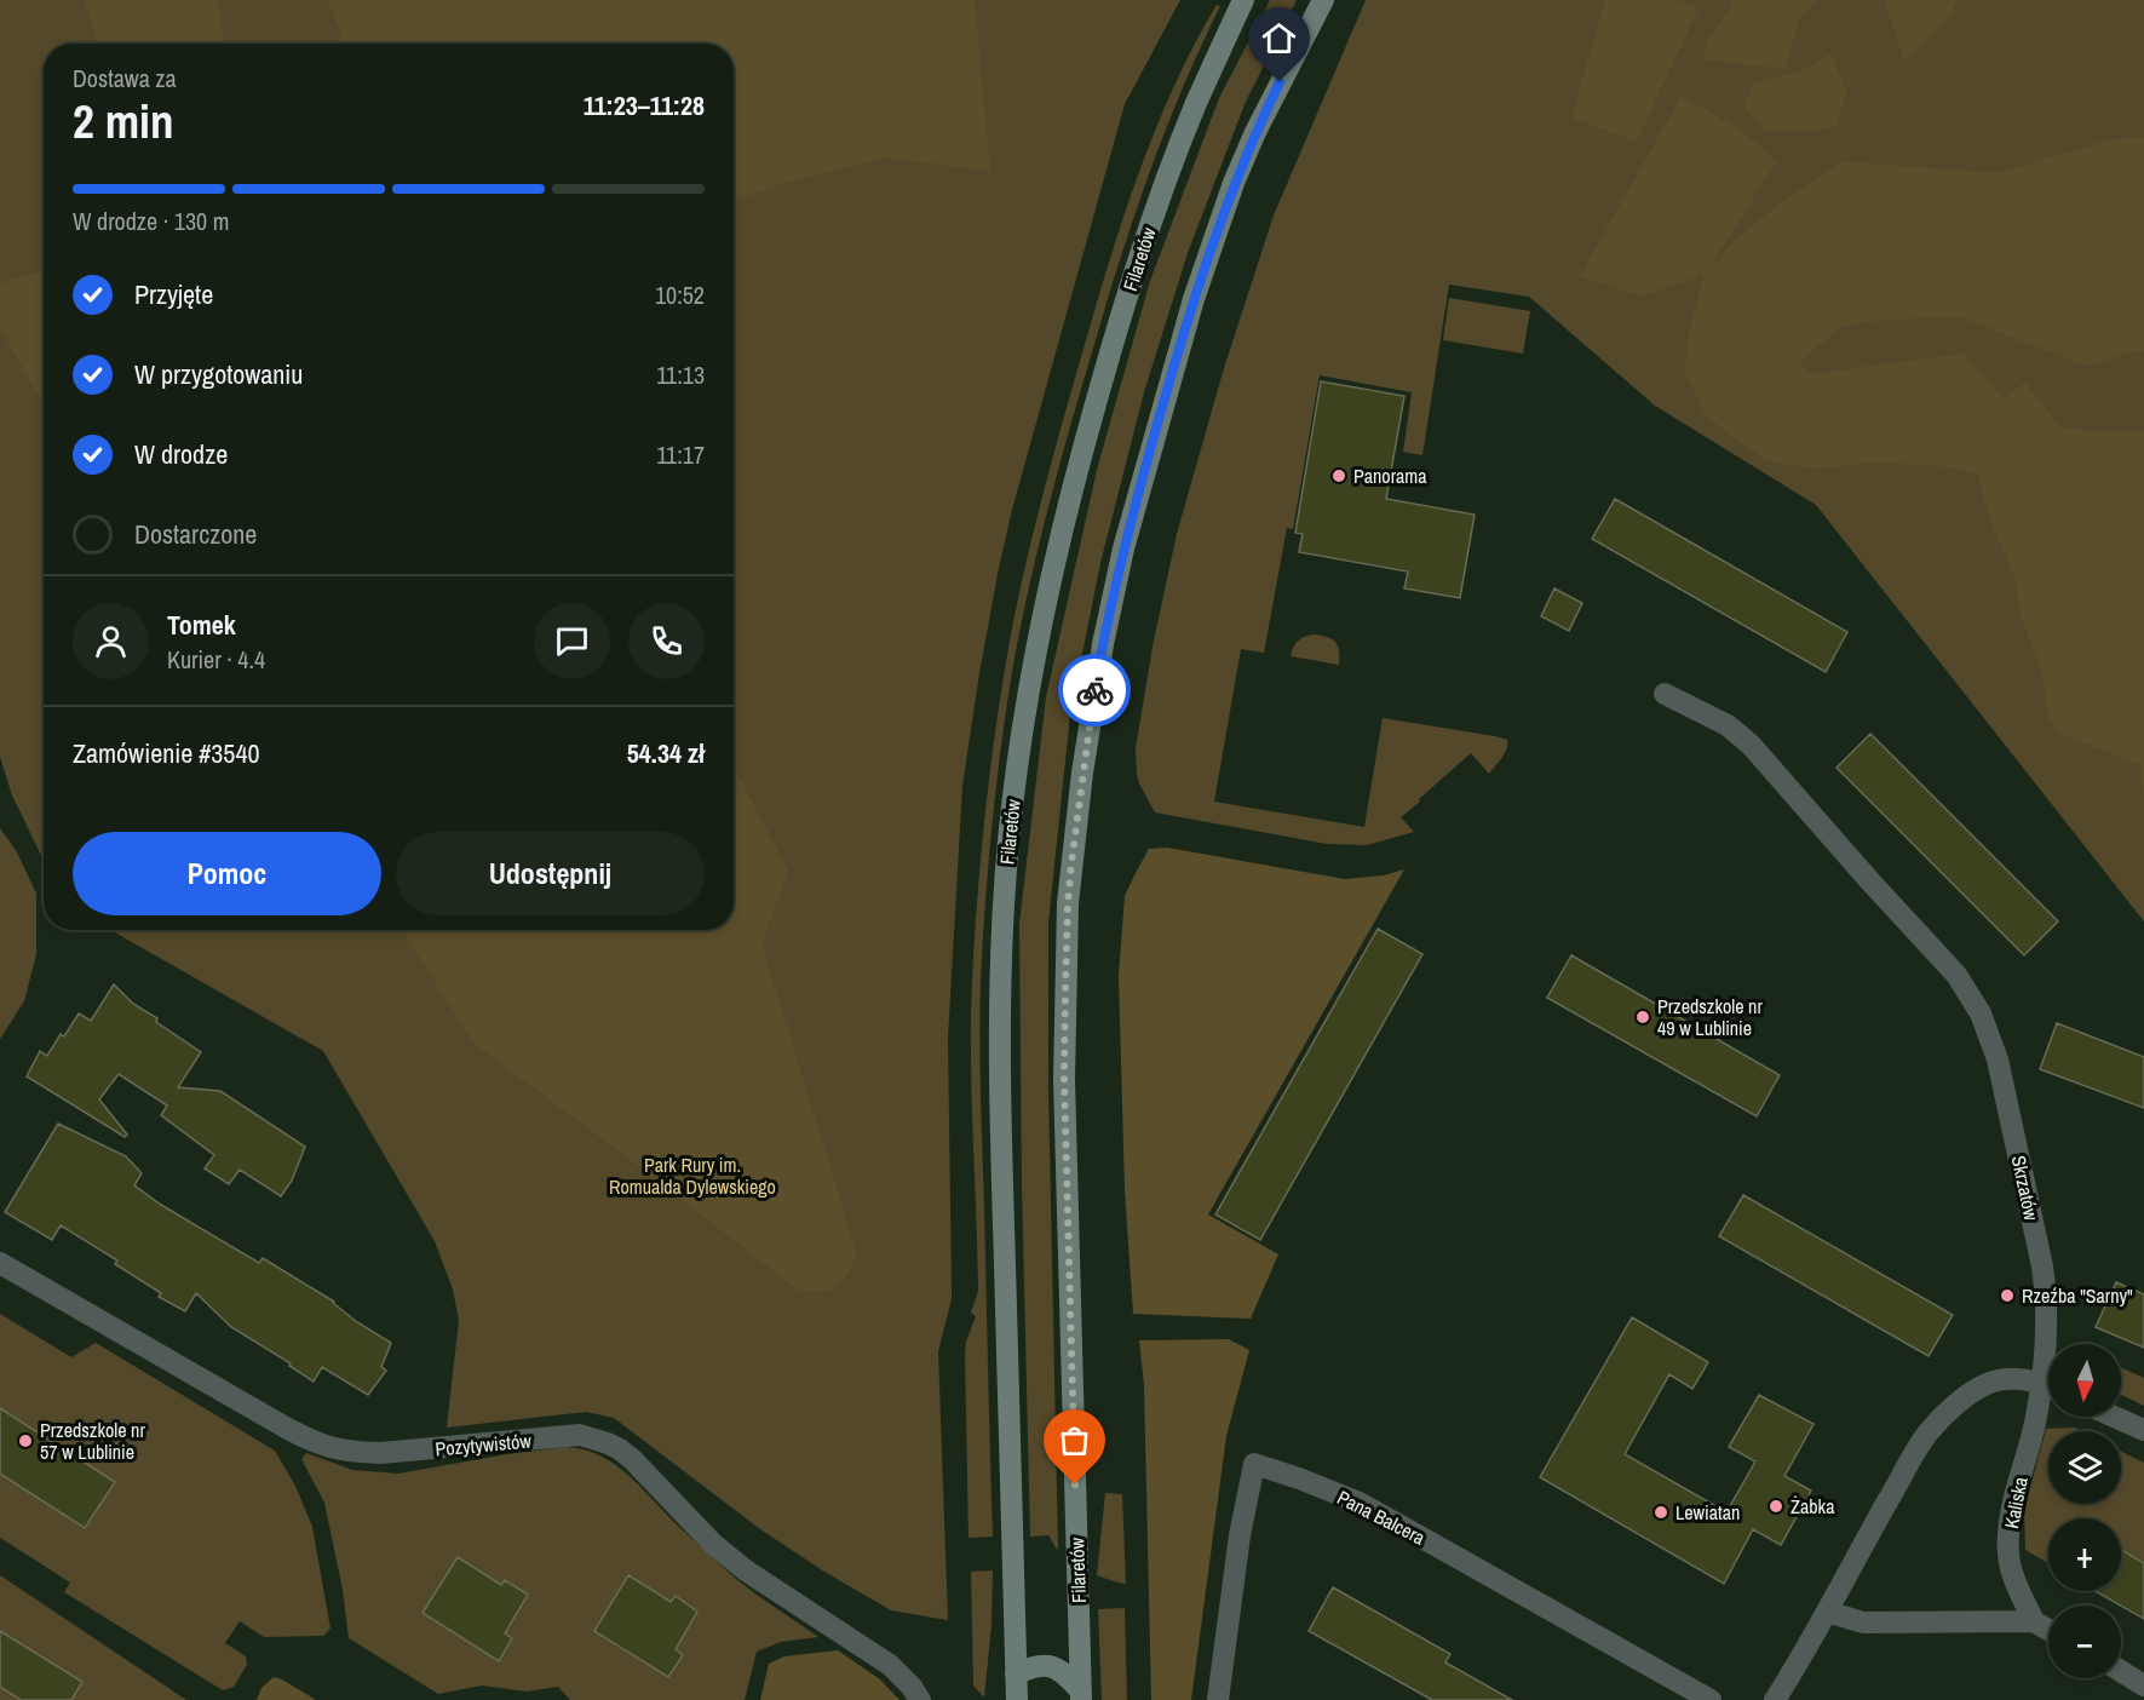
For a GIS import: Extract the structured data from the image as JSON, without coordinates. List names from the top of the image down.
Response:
{
  "streets": {
    "main road": ["Filaretów"],
    "street": [
      "Skrzatów",
      "Pozytywistów",
      "Kaliska",
      "Pana Balcera"
    ]
  },
  "crossings": [
    ["Skrzatów", "Kaliska"]
  ],
  "parks": ["Park Rury im. Romualda Dylewskiego"],
  "places": [
    "Panorama",
    "Przedszkole nr 49 w Lublinie",
    "Rzeźba \"Sarny\"",
    "Przedszkole nr 57 w Lublinie",
    "Żabka",
    "Lewiatan"
  ],
  "north": "bottom",
  "page": {
    "heading": ["2 min", "Dostawa za", "11:23–11:28"],
    "panel": [
      "Tomek",
      "Kurier · 4.4",
      "Zamówienie #3540",
      "54.34 zł"
    ],
    "bar": "W drodze · 130 m",
    "list": [
      ["Przyjęte", "10:52"],
      ["W przygotowaniu", "11:13"],
      ["W drodze", "11:17"],
      "Dostarczone"
    ],
    "buttons": ["Pomoc", "Udostępnij"],
    "map_buttons": ["+", "−"]
  }
}
